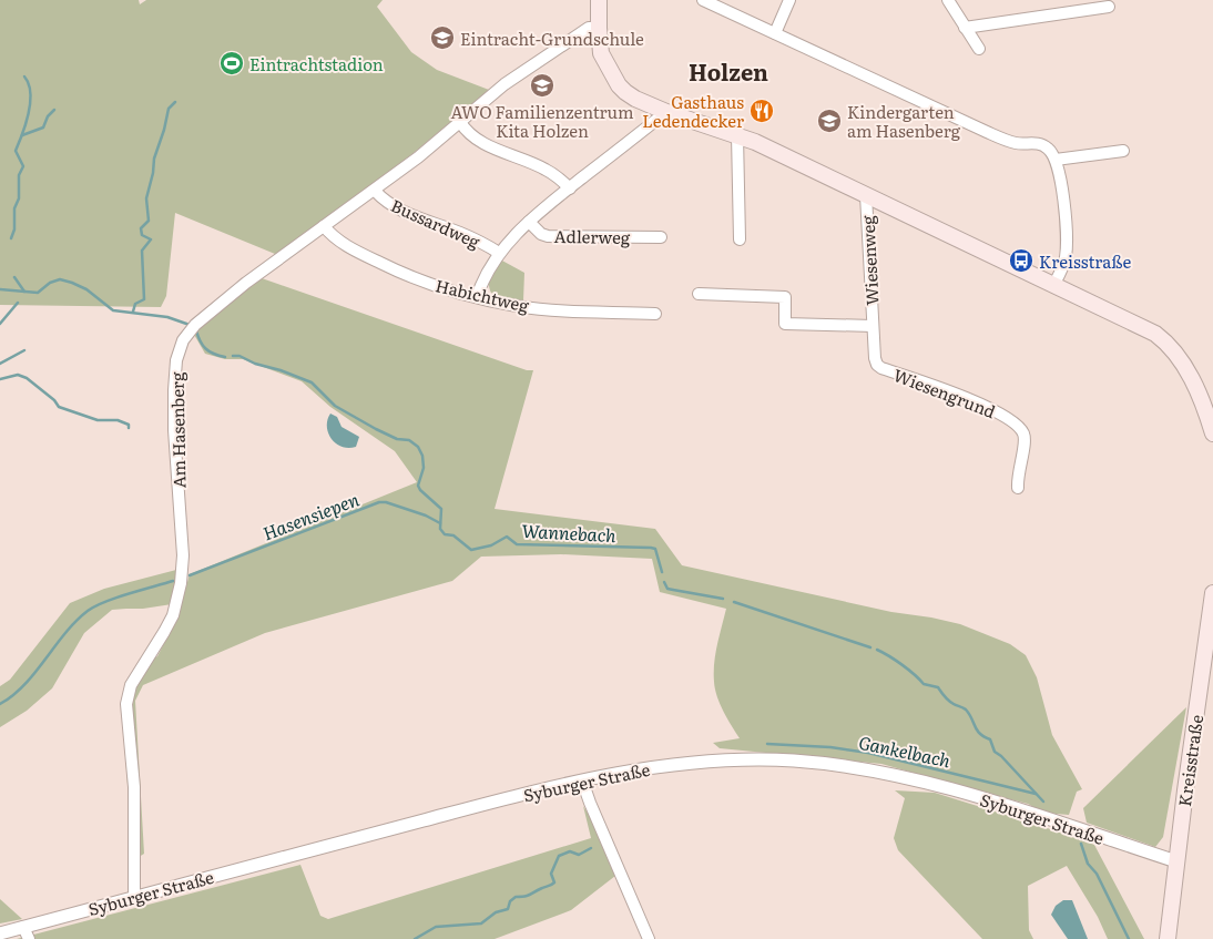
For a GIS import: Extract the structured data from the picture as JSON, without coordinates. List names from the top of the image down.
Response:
{
  "streets": {
    "main road": ["Kreisstraße"],
    "street": [
      "Bussardweg",
      "Adlerweg",
      "Wiesenweg",
      "Habichtweg",
      "Wiesengrund",
      "Am Hasenberg",
      "Syburger Straße"
    ]
  },
  "crossings": [
    ["Bussardweg", "Am Hasenberg"],
    ["Wiesenweg", "Wiesengrund"],
    ["Habichtweg", "Am Hasenberg"],
    ["Am Hasenberg", "Syburger Straße"],
    ["Kreisstraße", "Syburger Straße"]
  ],
  "districts": ["Holzen"],
  "water": ["Hasensiepen", "Wannebach", "Gankelbach"],
  "places": {
    "school or university": ["Eintracht-Grundschule", "AWO Familienzentrum Kita Holzen", "Kindergarten am Hasenberg"],
    "sports": ["Eintrachtstadion"],
    "restaurant": ["Gasthaus Ledendecker"],
    "bus stop": ["Kreisstraße"]
  }
}
